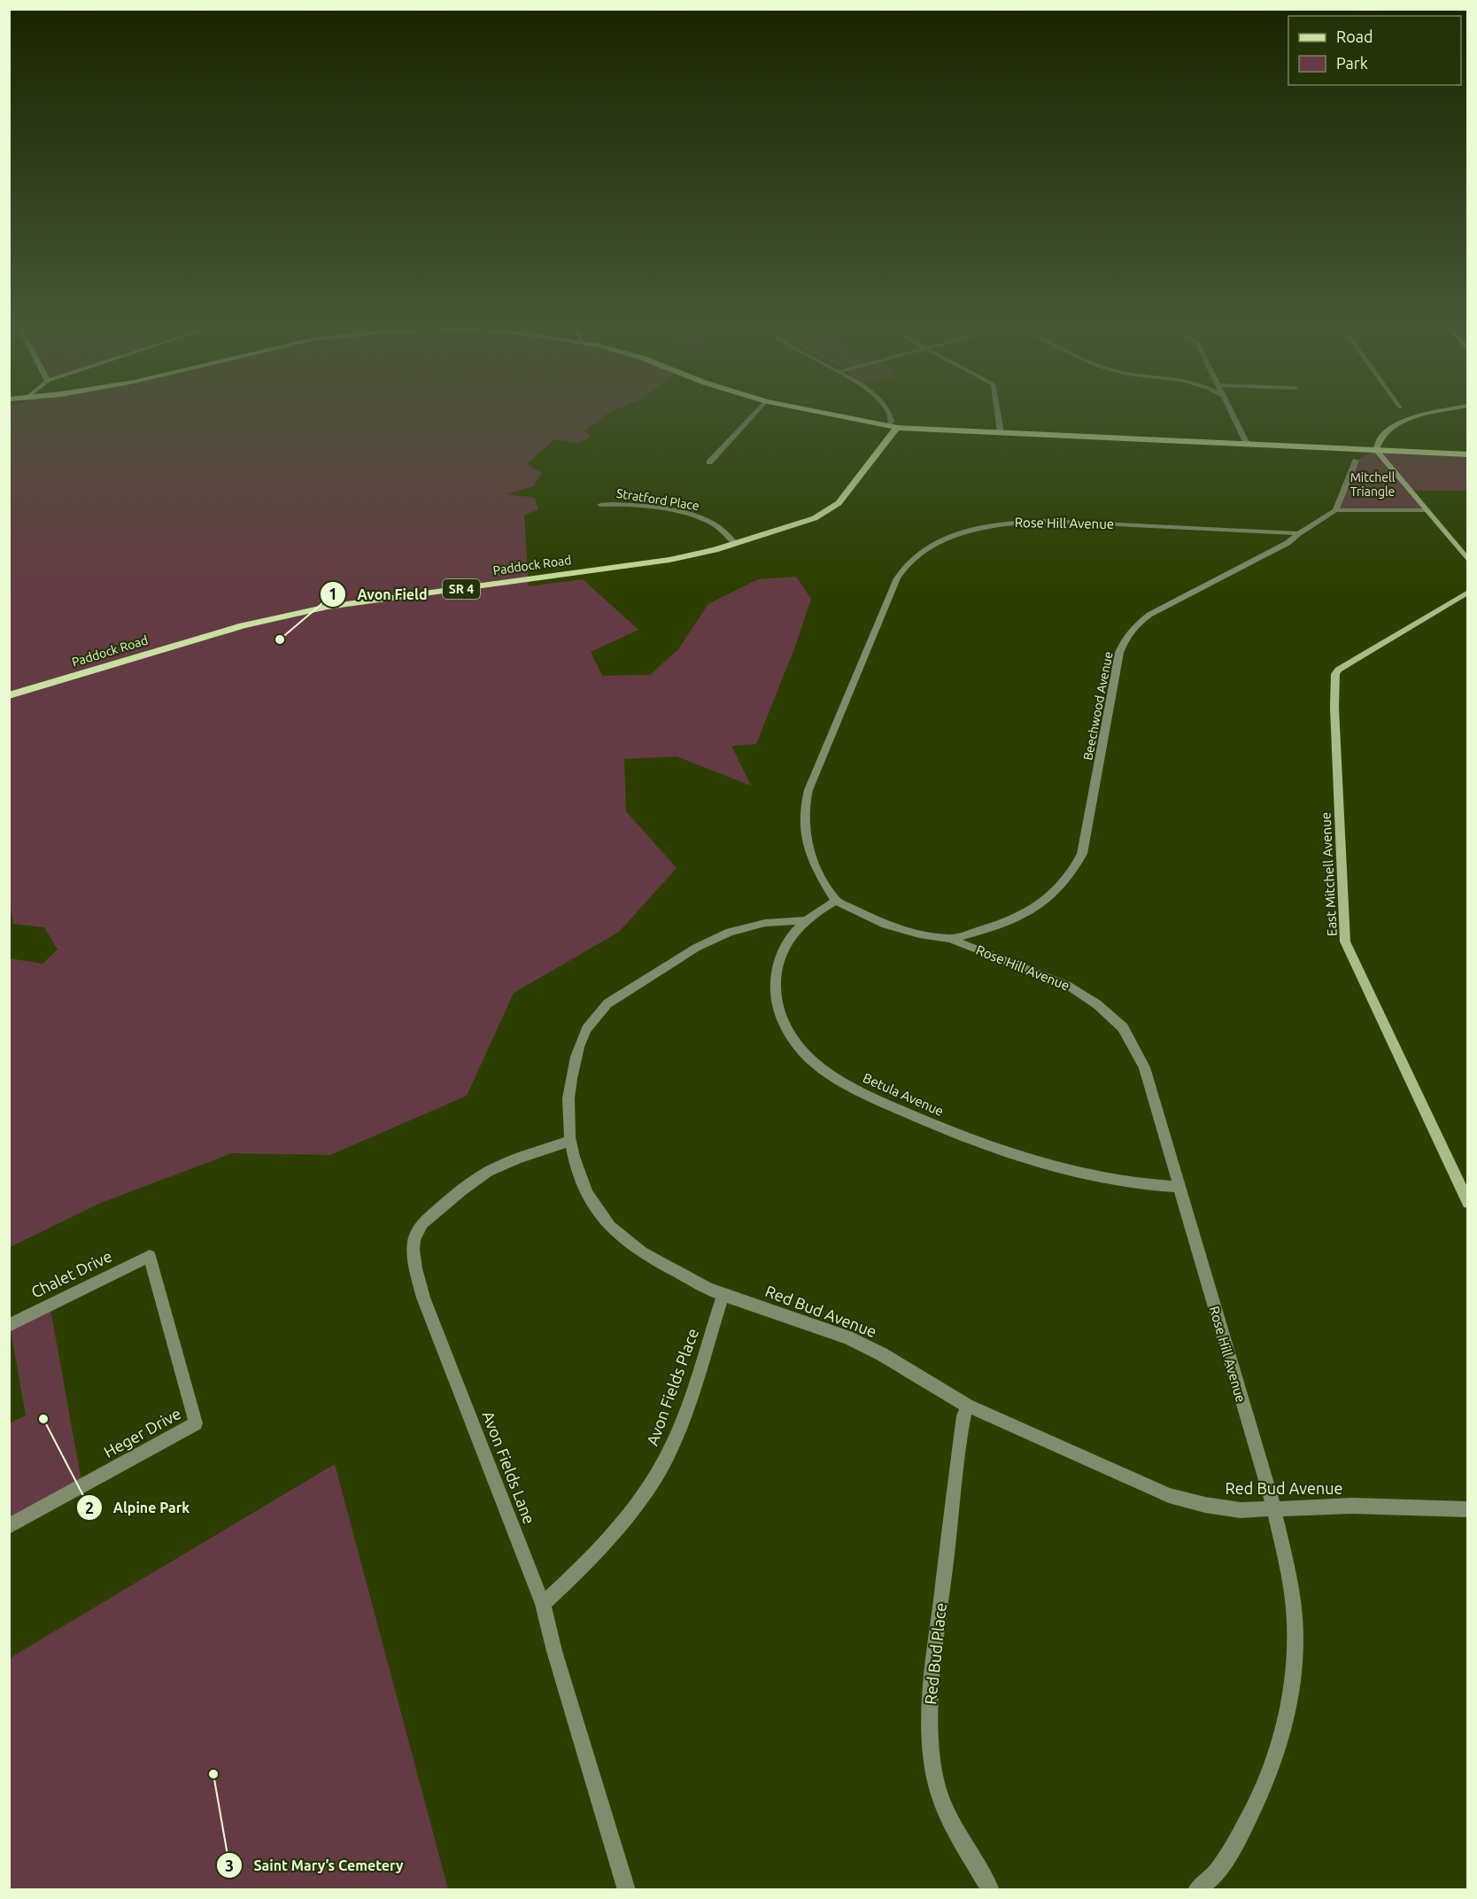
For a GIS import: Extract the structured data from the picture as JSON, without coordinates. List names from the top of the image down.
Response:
{
  "streets": {
    "main road": ["Paddock Road", "SR 4"],
    "street": [
      "Stratford Place",
      "Rose Hill Avenue",
      "Beechwood Avenue",
      "East Mitchell Avenue",
      "Betula Avenue",
      "Chalet Drive",
      "Red Bud Avenue",
      "Avon Fields Place",
      "Heger Drive",
      "Avon Fields Lane",
      "Red Bud Place"
    ]
  },
  "crossings": [
    ["Stratford Place", "Paddock Road"],
    ["Rose Hill Avenue", "Beechwood Avenue"],
    ["Rose Hill Avenue", "Betula Avenue"],
    ["Rose Hill Avenue", "Red Bud Avenue"],
    ["Betula Avenue", "Red Bud Avenue"],
    ["Chalet Drive", "Heger Drive"],
    ["Red Bud Avenue", "Avon Fields Place"],
    ["Red Bud Avenue", "Avon Fields Lane"],
    ["Red Bud Avenue", "Red Bud Place"],
    ["Avon Fields Place", "Avon Fields Lane"]
  ],
  "parks": ["Mitchell Triangle"],
  "places": ["Avon Field", "Alpine Park", "Saint Mary’s Cemetery"],
  "legend": ["Road", "Park"]
}
